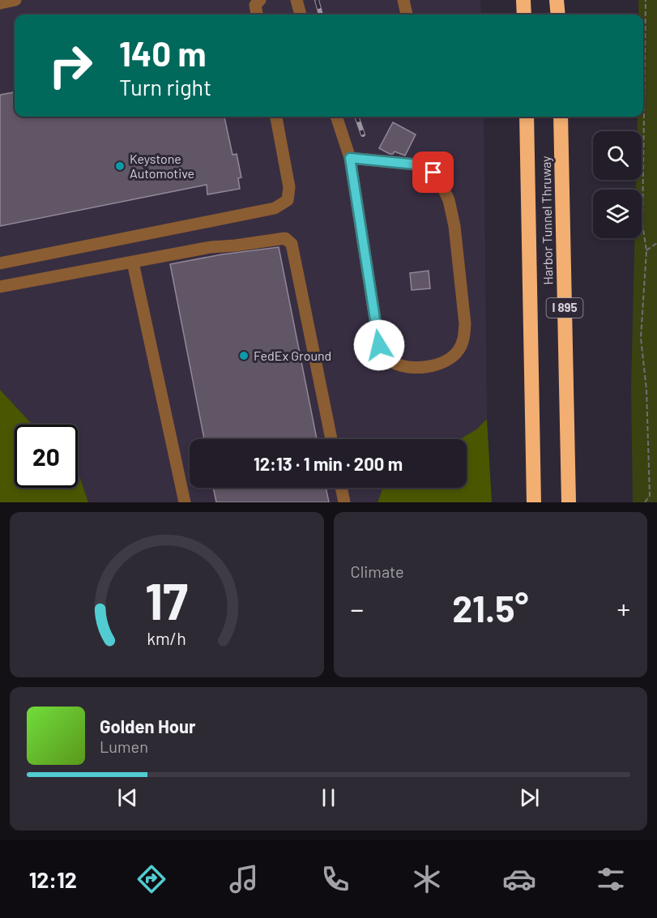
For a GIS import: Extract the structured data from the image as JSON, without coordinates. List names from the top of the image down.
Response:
{
  "streets": {
    "highway": ["Harbor Tunnel Thruway", "I 895"]
  },
  "places": ["Keystone Automotive", "FedEx Ground"],
  "page": {
    "turn": ["140 m", "Turn right"],
    "limit": "20",
    "trip": "12:13 · 1 min · 200 m",
    "tile": "Climate",
    "heat": ["−", "21.5°", "+"],
    "song": ["Golden Hour", "Lumen"],
    "tabs": "12:12",
    "gauge": ["17", "km/h"]
  }
}
